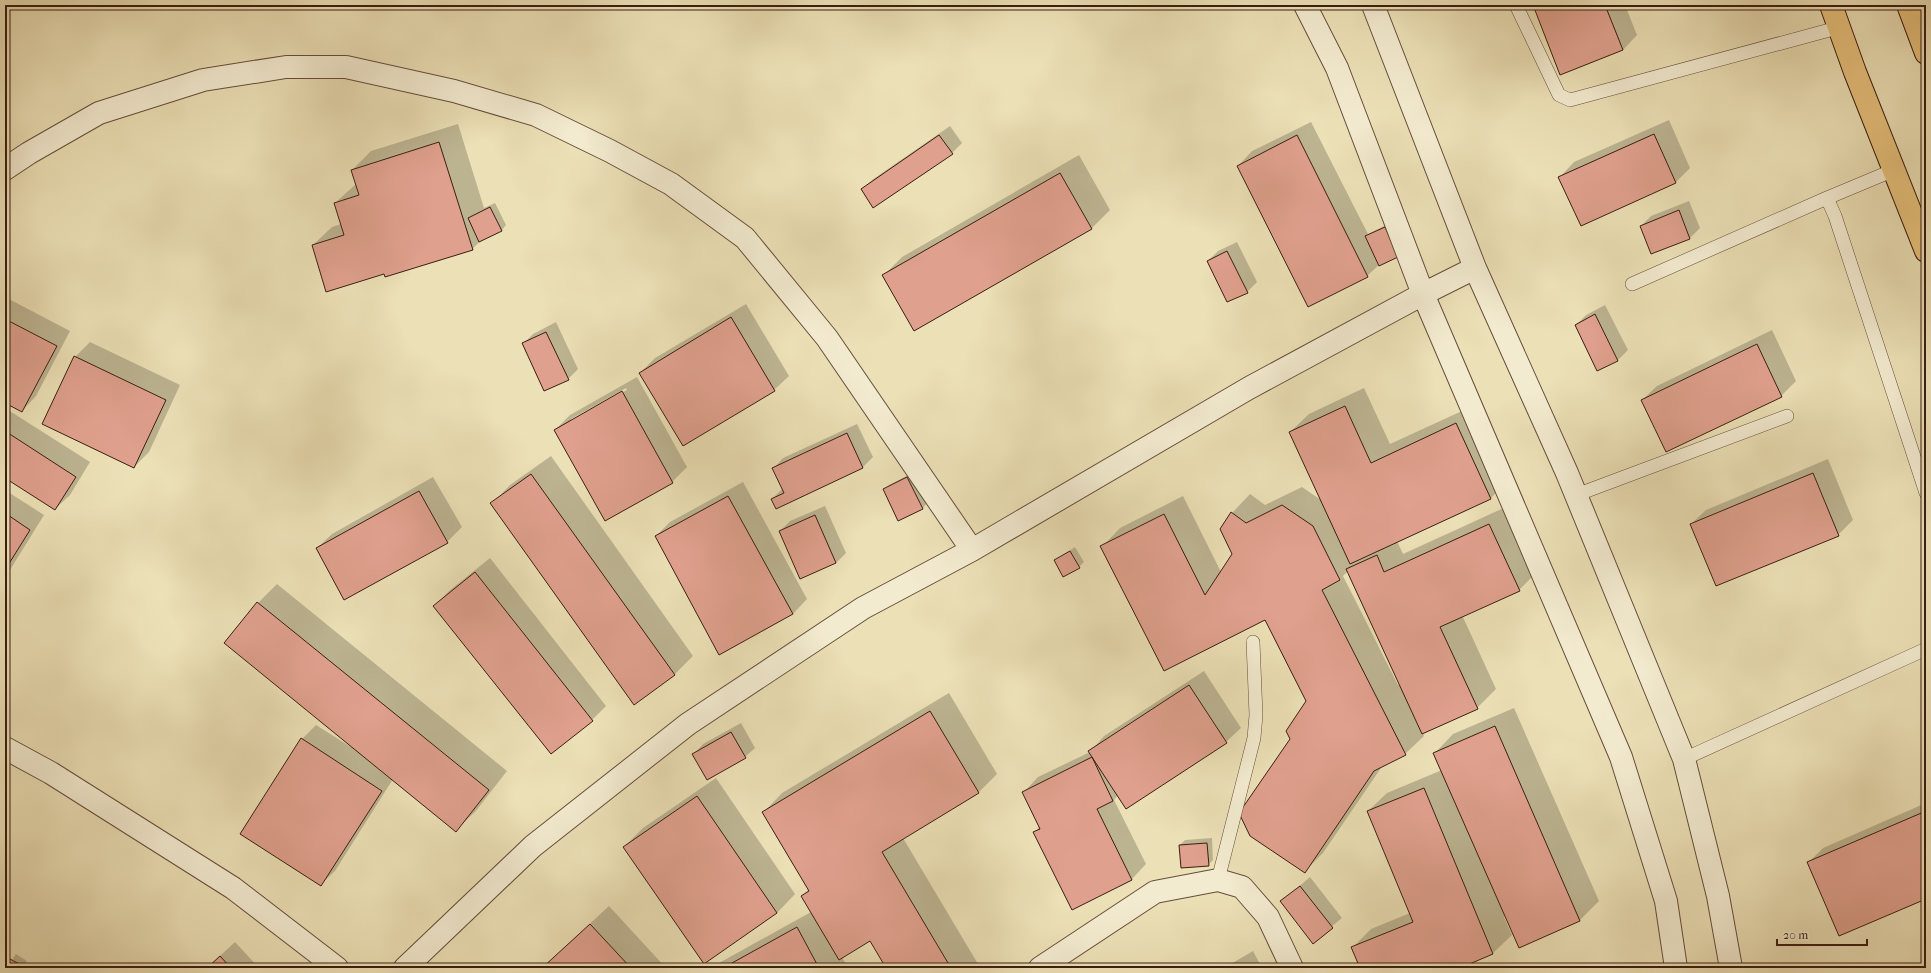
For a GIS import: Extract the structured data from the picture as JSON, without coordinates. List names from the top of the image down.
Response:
{
  "scale_bar": "20 m"
}
